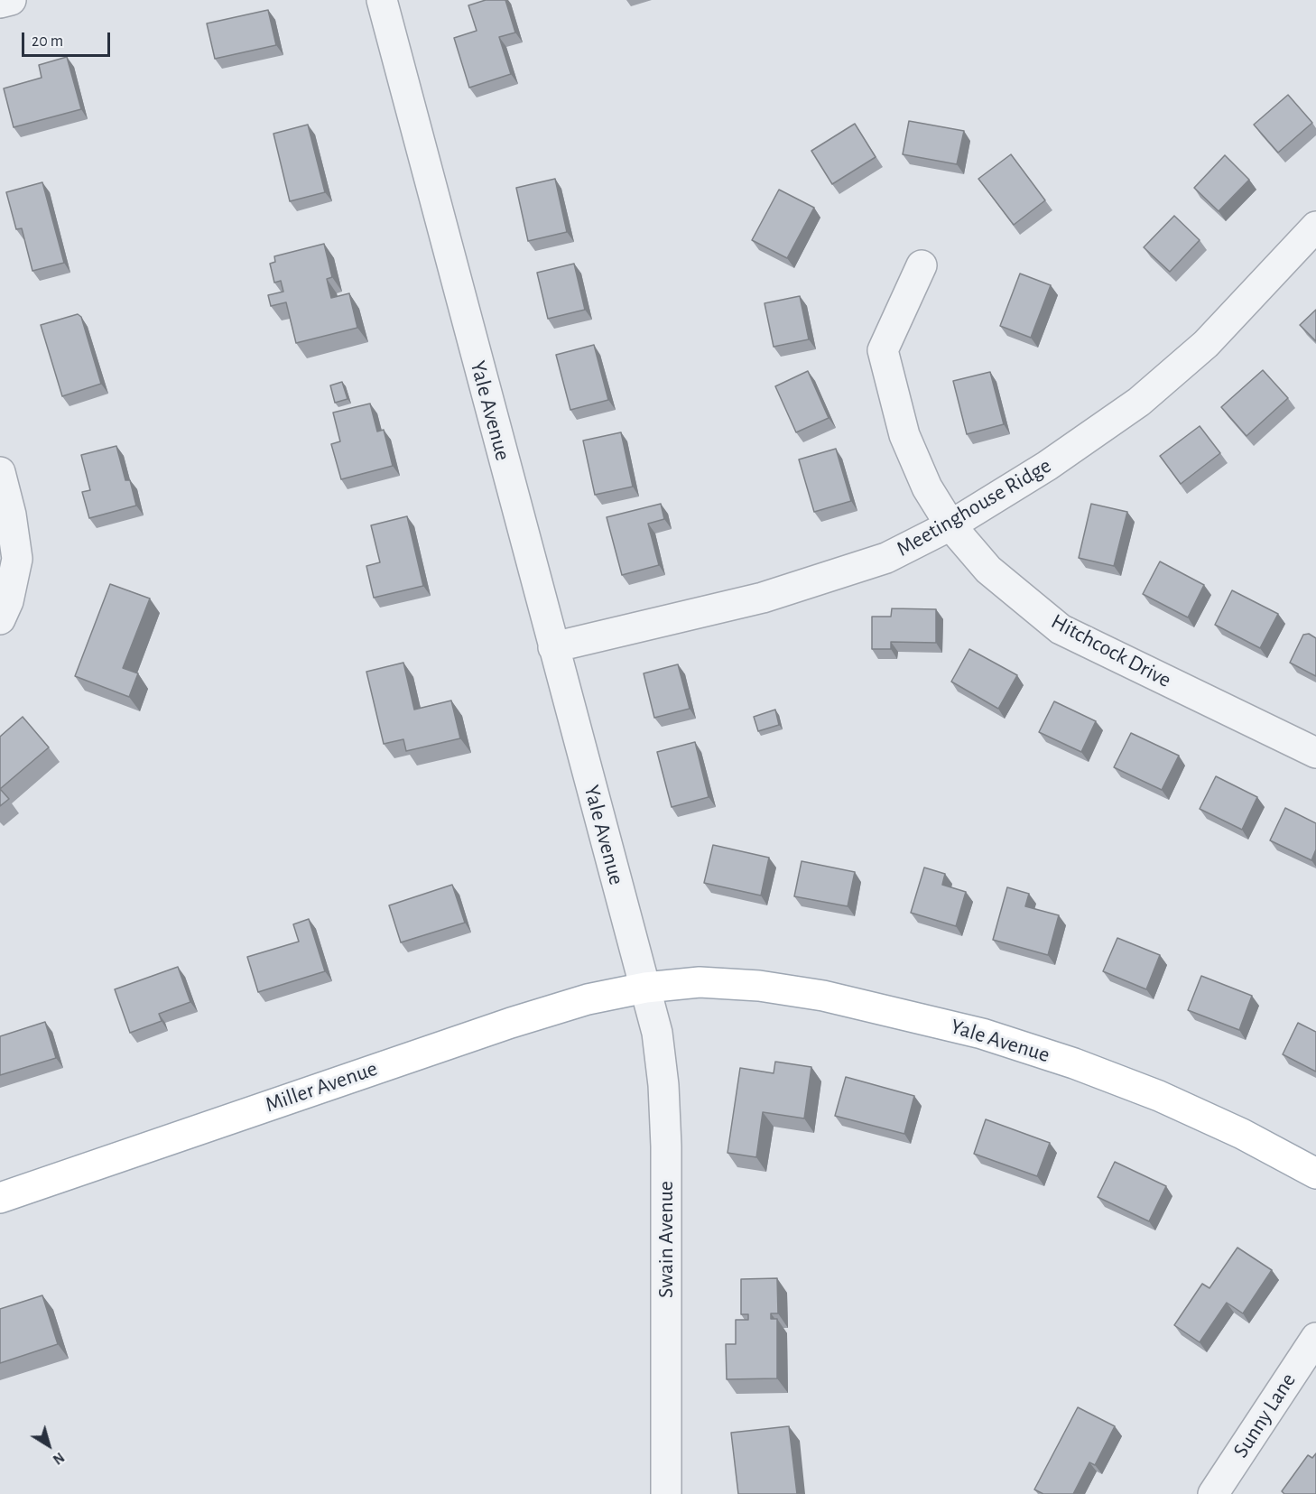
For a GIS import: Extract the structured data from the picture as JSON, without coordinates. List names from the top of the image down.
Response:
{
  "streets": {
    "main road": ["Yale Avenue", "Miller Avenue"],
    "street": [
      "Meetinghouse Ridge",
      "Hitchcock Drive",
      "Swain Avenue",
      "Sunny Lane"
    ]
  },
  "crossings": [
    ["Yale Avenue", "Meetinghouse Ridge"],
    ["Yale Avenue", "Miller Avenue"],
    ["Yale Avenue", "Swain Avenue"],
    ["Meetinghouse Ridge", "Hitchcock Drive"],
    ["Miller Avenue", "Swain Avenue"]
  ],
  "scale_bar": "20 m",
  "north": "bottom right"
}
